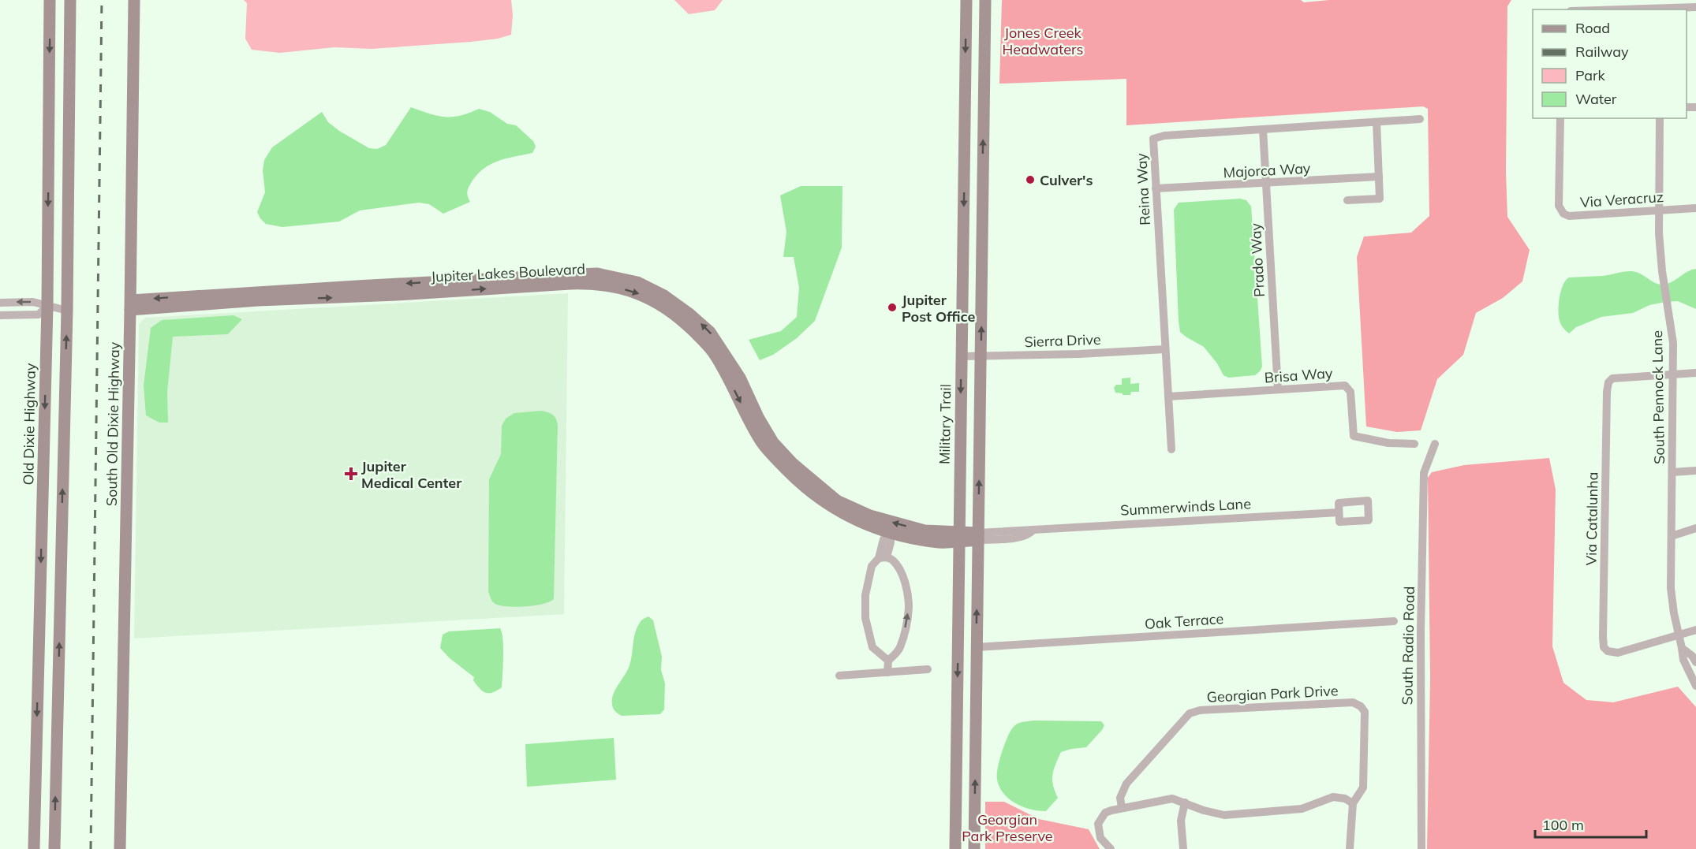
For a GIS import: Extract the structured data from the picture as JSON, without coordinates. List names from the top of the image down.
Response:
{
  "streets": {
    "main road": [
      "Jupiter Lakes Boulevard",
      "Old Dixie Highway",
      "South Old Dixie Highway",
      "Military Trail"
    ],
    "street": [
      "Majorca Way",
      "Reina Way",
      "Via Veracruz",
      "Prado Way",
      "Sierra Drive",
      "Brisa Way",
      "South Pennock Lane",
      "Summerwinds Lane",
      "Via Catalunha",
      "Oak Terrace",
      "South Radio Road",
      "Georgian Park Drive"
    ]
  },
  "crossings": [
    ["Majorca Way", "Reina Way"],
    ["Majorca Way", "Prado Way"],
    ["Reina Way", "Prado Way"],
    ["Reina Way", "Sierra Drive"],
    ["Reina Way", "Brisa Way"],
    ["Via Veracruz", "South Pennock Lane"],
    ["Prado Way", "Brisa Way"],
    ["Jupiter Lakes Boulevard", "South Old Dixie Highway"],
    ["Jupiter Lakes Boulevard", "Military Trail"],
    ["Jupiter Lakes Boulevard", "Summerwinds Lane"],
    ["Sierra Drive", "Military Trail"],
    ["South Pennock Lane", "Via Catalunha"]
  ],
  "parks": ["Jones Creek Headwaters", "Georgian Park Preserve"],
  "places": {
    "other": ["Culver's", "Jupiter Post Office"],
    "health": ["Jupiter Medical Center"]
  },
  "legend": [
    "Road",
    "Railway",
    "Park",
    "Water"
  ],
  "scale_bar": "100 m"
}
